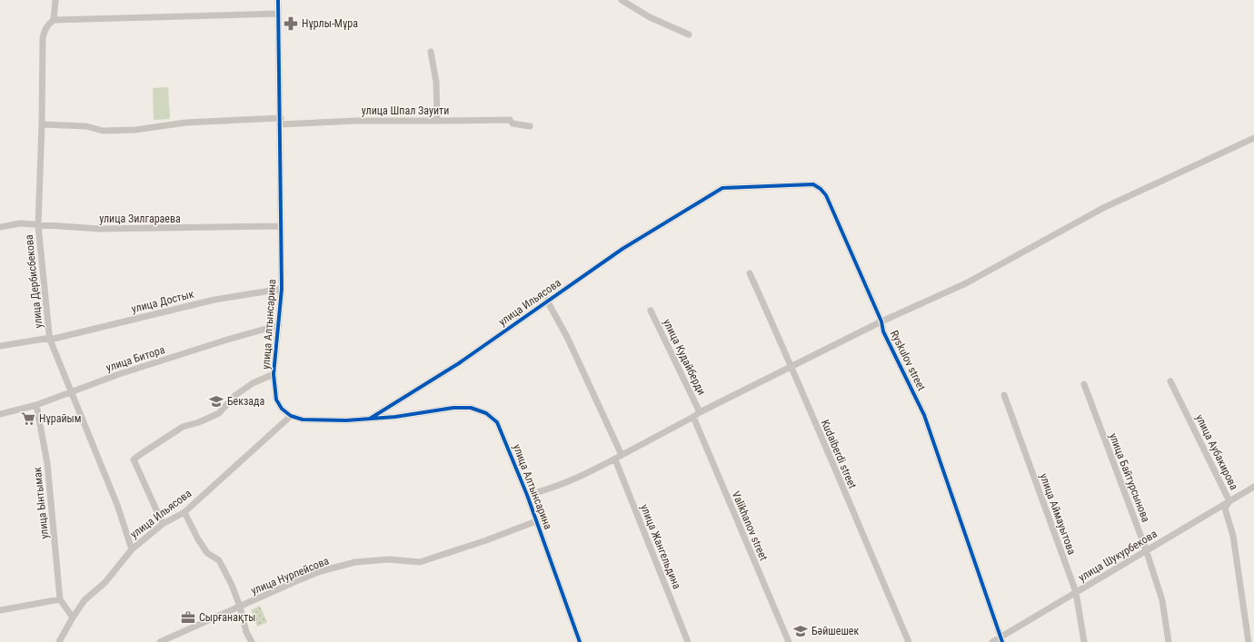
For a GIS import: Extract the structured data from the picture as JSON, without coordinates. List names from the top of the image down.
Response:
{
  "streets": {
    "street": [
      "улица Шпал Зауити",
      "улица Зилгараева",
      "улица Дербисбекова",
      "улица Достык",
      "улица Ильясова",
      "улица Алтынсарина",
      "улица Кудайберди",
      "улица Битора",
      "Ryskulov street",
      "улица Аубакирова",
      "Kudaiberdi street",
      "улица Байтурсынова",
      "улица Ынтымак",
      "улица Аймауытова",
      "Valikhanov street",
      "улица Жангельдина",
      "улица Шукурбекова",
      "улица Нурпейсова"
    ]
  },
  "crossings": [
    ["улица Шпал Зауити", "улица Дербисбекова"],
    ["улица Шпал Зауити", "улица Алтынсарина"],
    ["улица Зилгараева", "улица Дербисбекова"],
    ["улица Зилгараева", "улица Алтынсарина"],
    ["улица Дербисбекова", "улица Достык"],
    ["улица Дербисбекова", "улица Ильясова"],
    ["улица Дербисбекова", "улица Битора"],
    ["улица Достык", "улица Алтынсарина"],
    ["улица Ильясова", "улица Алтынсарина"],
    ["улица Ильясова", "Ryskulov street"],
    ["улица Алтынсарина", "улица Битора"],
    ["улица Алтынсарина", "улица Нурпейсова"],
    ["улица Битора", "улица Ынтымак"],
    ["Ryskulov street", "улица Шукурбекова"],
    ["улица Аубакирова", "улица Шукурбекова"],
    ["улица Байтурсынова", "улица Шукурбекова"],
    ["улица Аймауытова", "улица Шукурбекова"]
  ],
  "places": {
    "pharmacy": ["Нұрлы-Мұра"],
    "school or university": ["Бекзада", "Бәйшешек"],
    "supermarket": ["Нұрайым"],
    "office": ["Сырғанақты"]
  }
}
